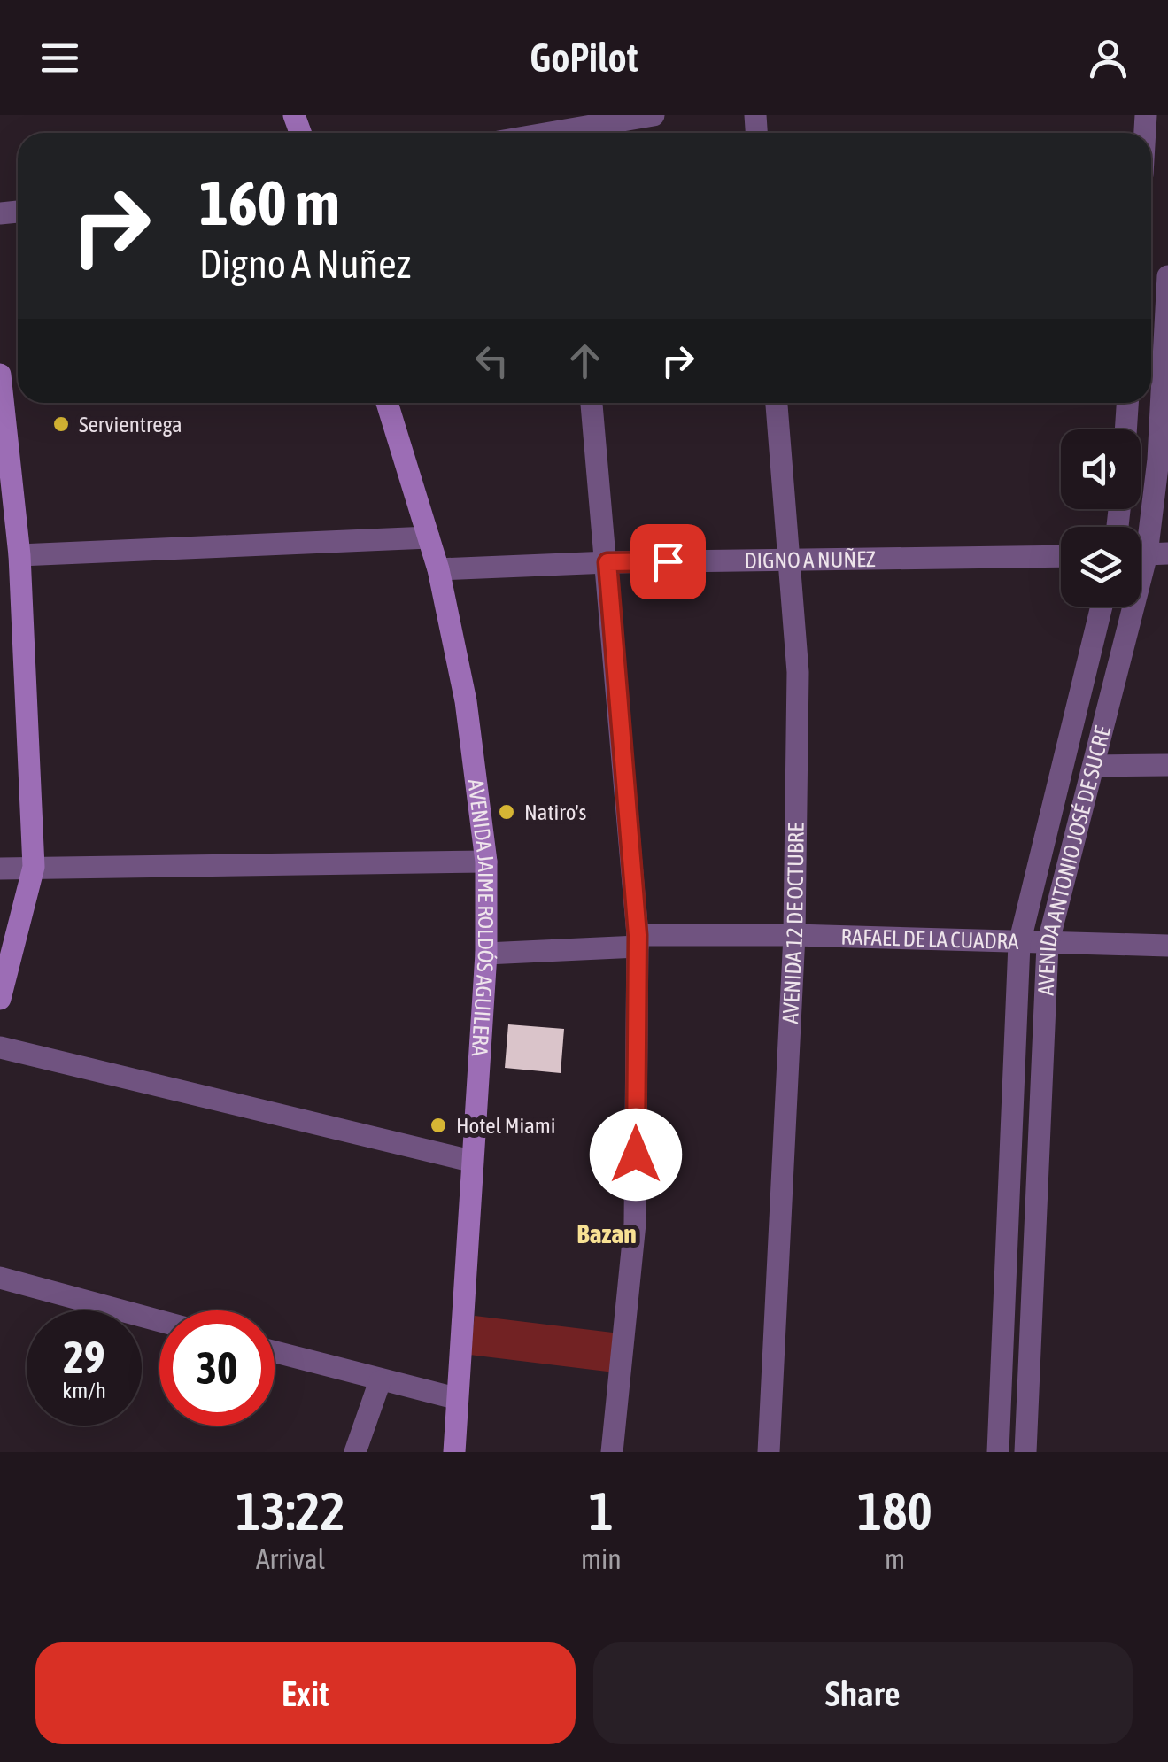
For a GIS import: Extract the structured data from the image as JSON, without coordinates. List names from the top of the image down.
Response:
{
  "streets": {
    "main road": ["AVENIDA JAIME ROLDÓS AGUILERA"],
    "street": [
      "DIGNO A NUÑEZ",
      "AVENIDA ANTONIO JOSÉ DE SUCRE",
      "AVENIDA 12 DE OCTUBRE",
      "RAFAEL DE LA CUADRA"
    ]
  },
  "crossings": [
    ["DIGNO A NUÑEZ", "AVENIDA JAIME ROLDÓS AGUILERA"],
    ["DIGNO A NUÑEZ", "AVENIDA 12 DE OCTUBRE"],
    ["AVENIDA ANTONIO JOSÉ DE SUCRE", "RAFAEL DE LA CUADRA"],
    ["AVENIDA JAIME ROLDÓS AGUILERA", "RAFAEL DE LA CUADRA"],
    ["AVENIDA 12 DE OCTUBRE", "RAFAEL DE LA CUADRA"]
  ],
  "districts": ["Bazan"],
  "places": ["Servientrega", "Natiro's", "Hotel Miami"],
  "page": {
    "header": "GoPilot",
    "turn": ["160 m", "Digno A Nuñez"],
    "speed": "29 km/h",
    "limit": "30",
    "eta": [
      "13:22",
      "Arrival",
      "1",
      "min",
      "180",
      "m"
    ],
    "buttons": ["Exit", "Share"]
  }
}
